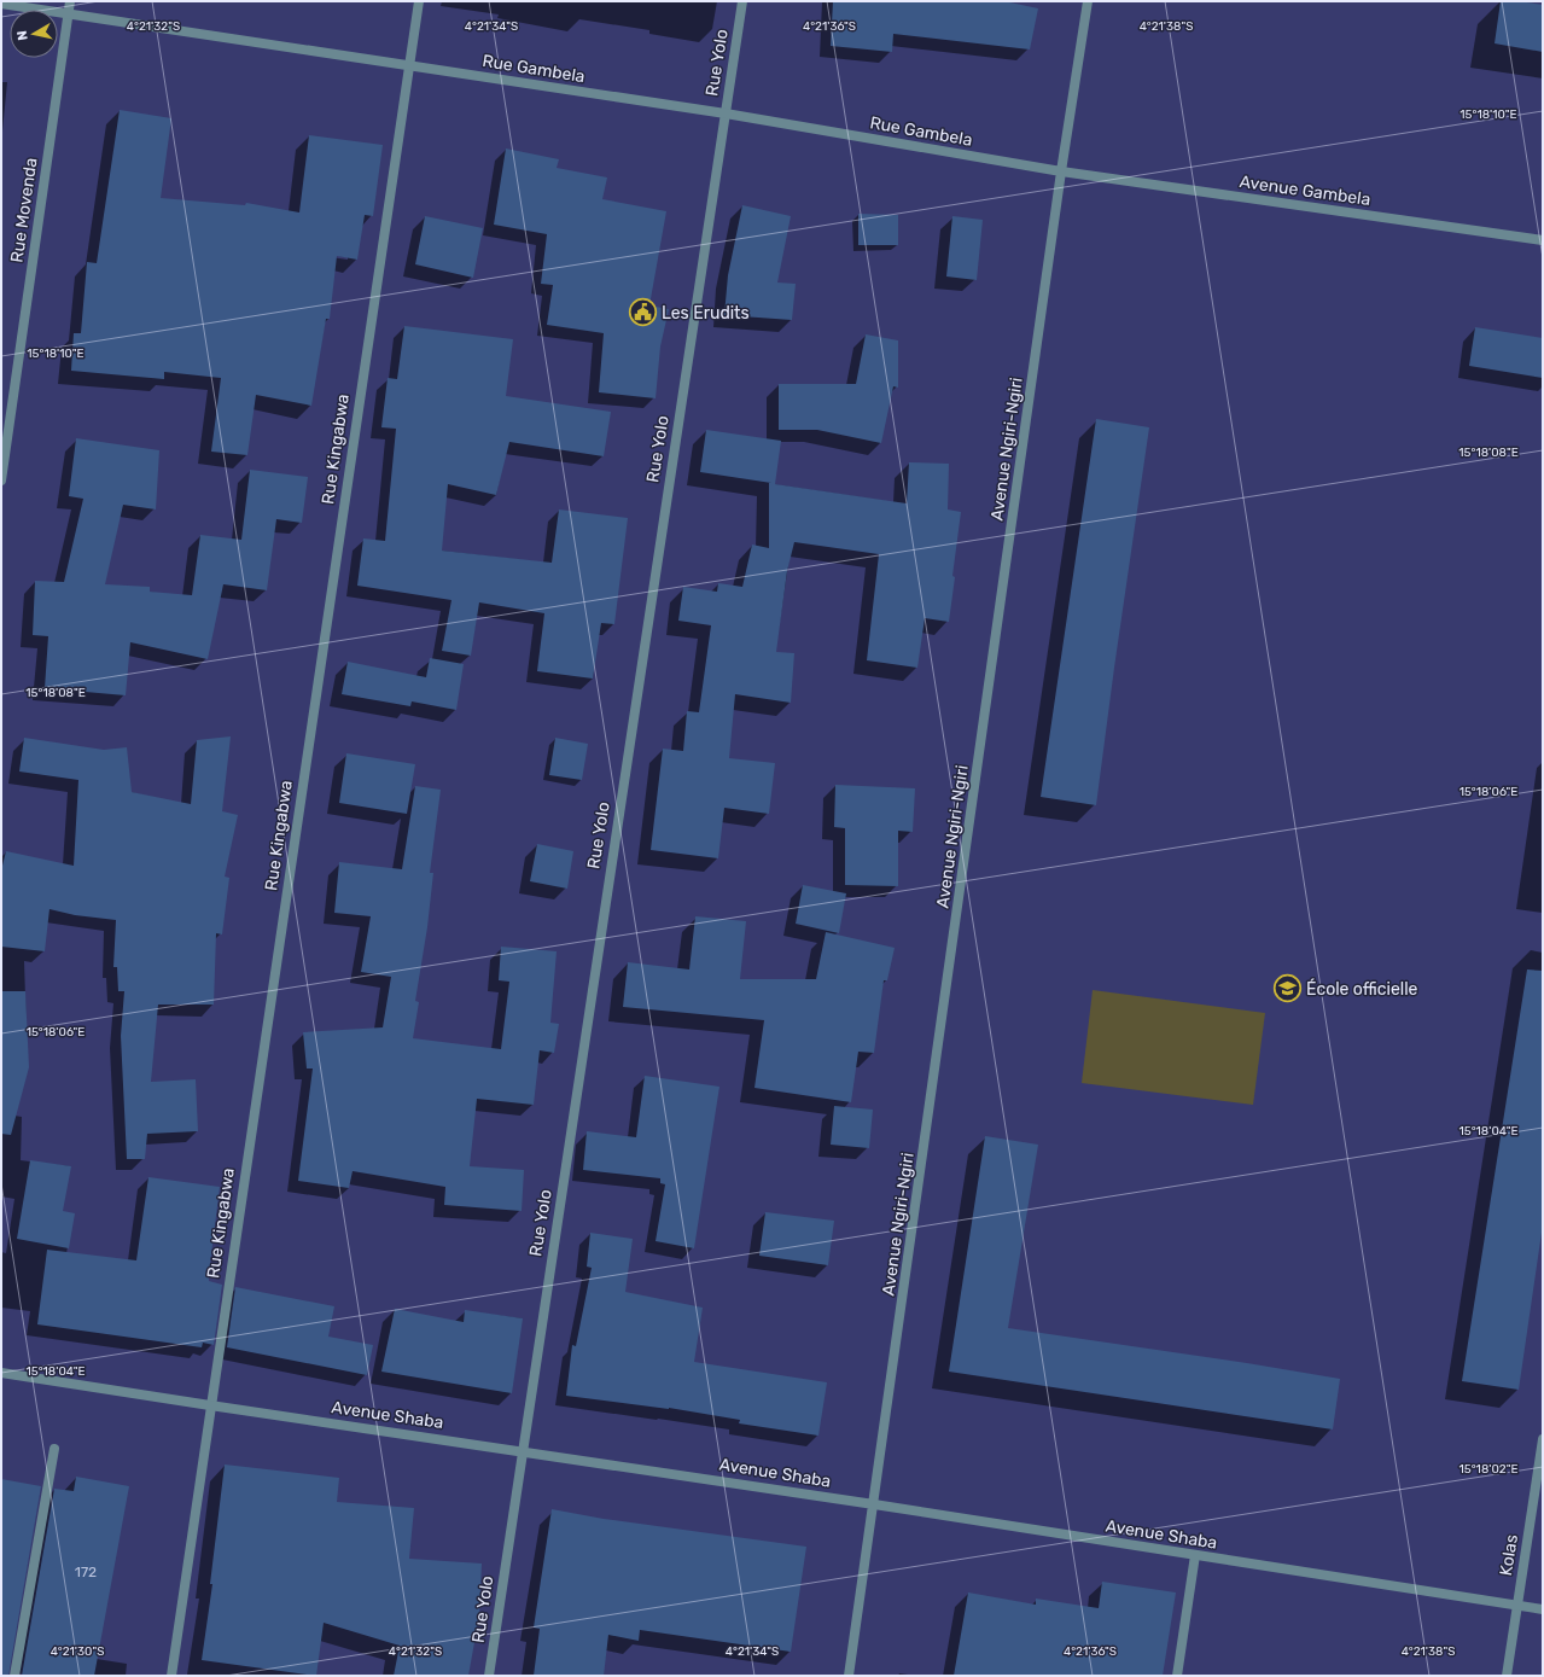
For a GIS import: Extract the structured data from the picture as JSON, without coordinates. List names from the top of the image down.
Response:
{
  "streets": {
    "street": [
      "Rue Yolo",
      "Rue Gambela",
      "Avenue Gambela",
      "Rue Movenda",
      "Rue Kingabwa",
      "Avenue Ngiri-Ngiri",
      "Avenue Shaba",
      "Kolas"
    ]
  },
  "crossings": [
    ["Rue Yolo", "Rue Gambela"],
    ["Rue Yolo", "Avenue Shaba"],
    ["Rue Gambela", "Avenue Gambela"],
    ["Rue Gambela", "Rue Movenda"],
    ["Rue Gambela", "Rue Kingabwa"],
    ["Rue Gambela", "Avenue Ngiri-Ngiri"],
    ["Avenue Gambela", "Avenue Ngiri-Ngiri"],
    ["Rue Kingabwa", "Avenue Shaba"],
    ["Avenue Ngiri-Ngiri", "Avenue Shaba"],
    ["Avenue Shaba", "Kolas"]
  ],
  "places": {
    "public building": ["Les Erudits"],
    "school or university": ["École officielle"]
  },
  "house_numbers": ["172"],
  "north": "left",
  "coordinates": [
    "4°21'32\"S",
    "4°21'36\"S",
    "4°21'38\"S",
    "4°21'34\"S",
    "15°18'10\"E",
    "15°18'08\"E",
    "15°18'06\"E",
    "15°18'04\"E",
    "15°18'02\"E",
    "4°21'30\"S"
  ]
}
